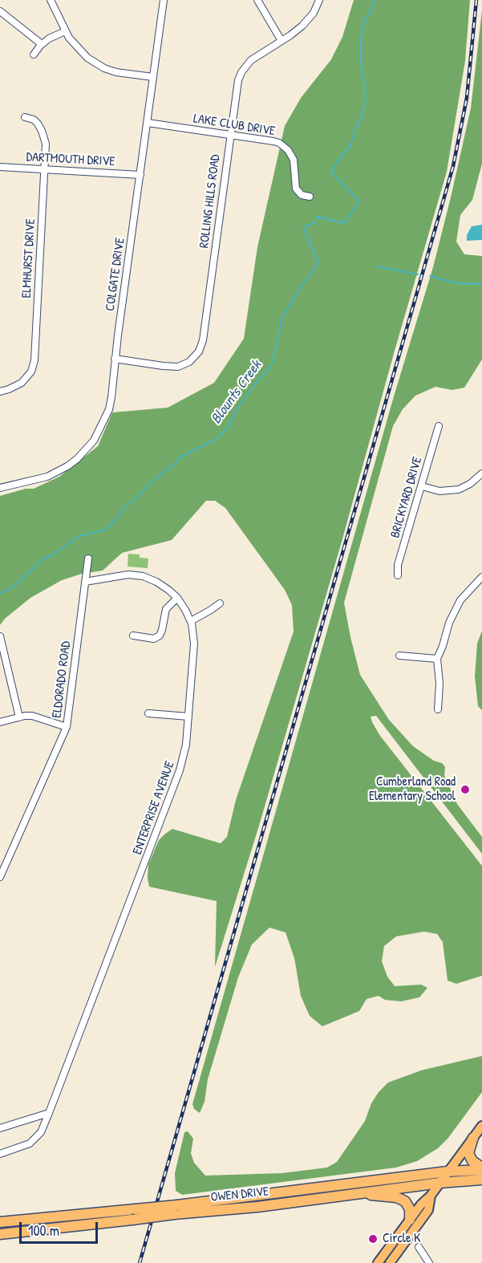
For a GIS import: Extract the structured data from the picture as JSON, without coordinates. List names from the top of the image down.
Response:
{
  "streets": {
    "highway": ["OWEN DRIVE"],
    "street": [
      "LAKE CLUB DRIVE",
      "DARTMOUTH DRIVE",
      "ROLLING HILLS ROAD",
      "ELMHURST DRIVE",
      "COLGATE DRIVE",
      "BRICKYARD DRIVE",
      "ELDORADO ROAD",
      "ENTERPRISE AVENUE"
    ]
  },
  "crossings": [
    ["LAKE CLUB DRIVE", "ROLLING HILLS ROAD"],
    ["LAKE CLUB DRIVE", "COLGATE DRIVE"],
    ["DARTMOUTH DRIVE", "ELMHURST DRIVE"],
    ["DARTMOUTH DRIVE", "COLGATE DRIVE"],
    ["ROLLING HILLS ROAD", "COLGATE DRIVE"],
    ["ELDORADO ROAD", "ENTERPRISE AVENUE"]
  ],
  "water": ["Blounts Creek"],
  "places": ["Cumberland Road Elementary School", "Circle K"],
  "scale_bar": "100 m"
}
